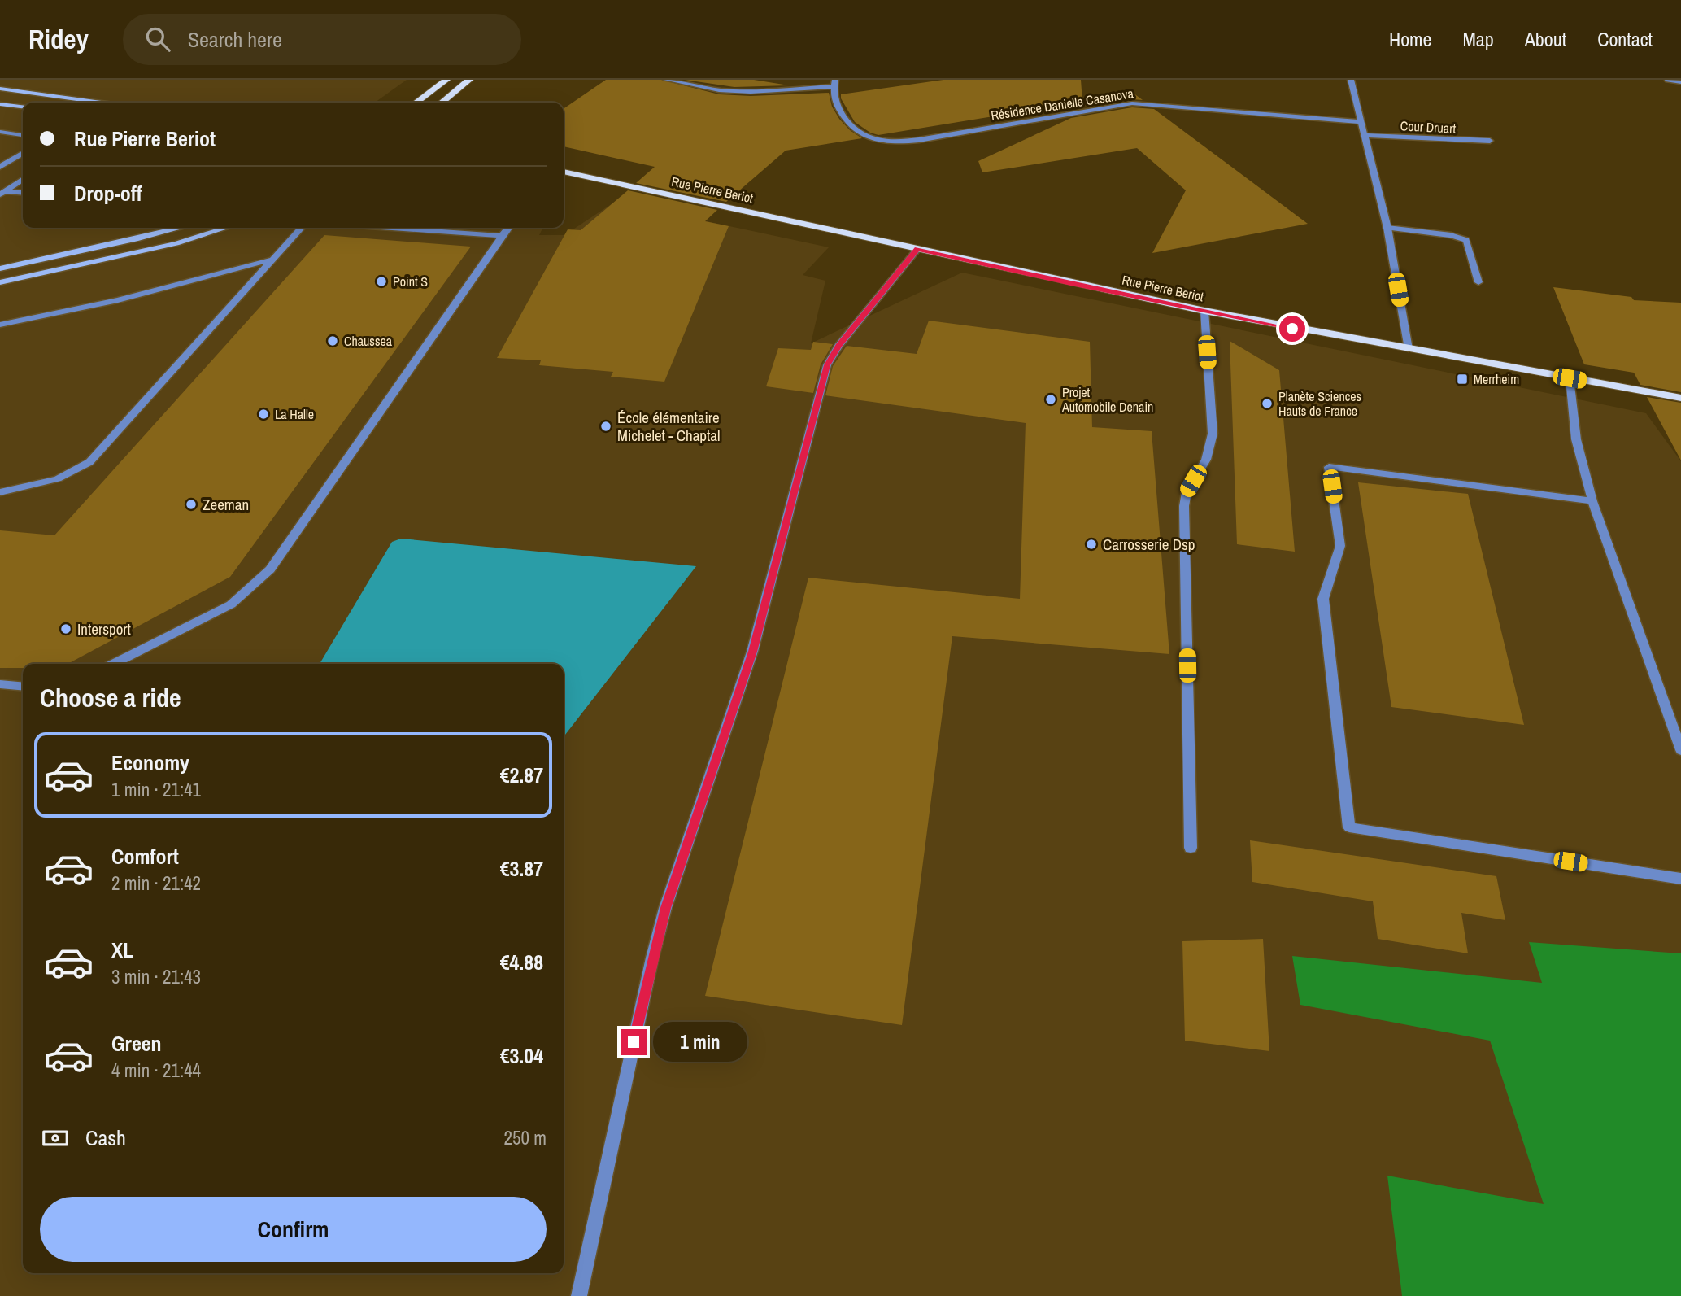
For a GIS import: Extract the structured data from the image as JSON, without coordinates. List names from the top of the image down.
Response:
{
  "streets": {
    "main road": ["Rue Pierre Beriot"],
    "street": ["Résidence Danielle Casanova", "Cour Druart"]
  },
  "places": {
    "other": [
      "Point S",
      "Chaussea",
      "Projet Automobile Denain",
      "Planète Sciences Hauts de France",
      "La Halle",
      "École élémentaire Michelet - Chaptal",
      "Zeeman",
      "Carrosserie Dsp",
      "Intersport"
    ],
    "transit": ["Merrheim"]
  },
  "page": {
    "header": "Ridey",
    "search": "Search here",
    "nav": [
      "Home",
      "Map",
      "About",
      "Contact"
    ],
    "banner": ["Rue Pierre Beriot", "Drop-off"],
    "heading": "Choose a ride",
    "list": [
      {
        "name": "Economy",
        "note": "1 min · 21:41",
        "value": "€2.87"
      },
      {
        "name": "Comfort",
        "note": "2 min · 21:42",
        "value": "€3.87"
      },
      {
        "name": "XL",
        "note": "3 min · 21:43",
        "value": "€4.88"
      },
      {
        "name": "Green",
        "note": "4 min · 21:44",
        "value": "€3.04"
      }
    ],
    "bubble": "1 min",
    "pay": ["Cash", "250 m"],
    "buttons": "Confirm"
  }
}
